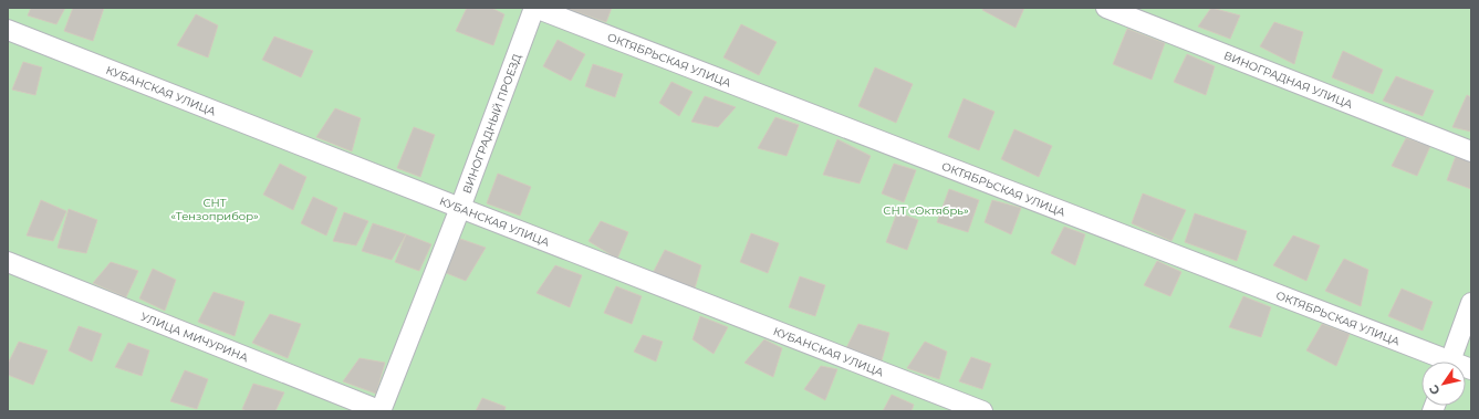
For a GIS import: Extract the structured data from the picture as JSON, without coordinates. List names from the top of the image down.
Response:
{
  "streets": {
    "street": [
      "ОКТЯБРЬСКАЯ УЛИЦА",
      "ВИНОГРАДНАЯ УЛИЦА",
      "КУБАНСКАЯ УЛИЦА",
      "ВИНОГРАДНЫЙ ПРОЕЗД",
      "УЛИЦА МИЧУРИНА"
    ]
  },
  "crossings": [
    ["ОКТЯБРЬСКАЯ УЛИЦА", "ВИНОГРАДНЫЙ ПРОЕЗД"],
    ["КУБАНСКАЯ УЛИЦА", "ВИНОГРАДНЫЙ ПРОЕЗД"],
    ["ВИНОГРАДНЫЙ ПРОЕЗД", "УЛИЦА МИЧУРИНА"]
  ],
  "parks": ["СНТ «Тензоприбор»", "СНТ «Октябрь»"],
  "north": "bottom left"
}
